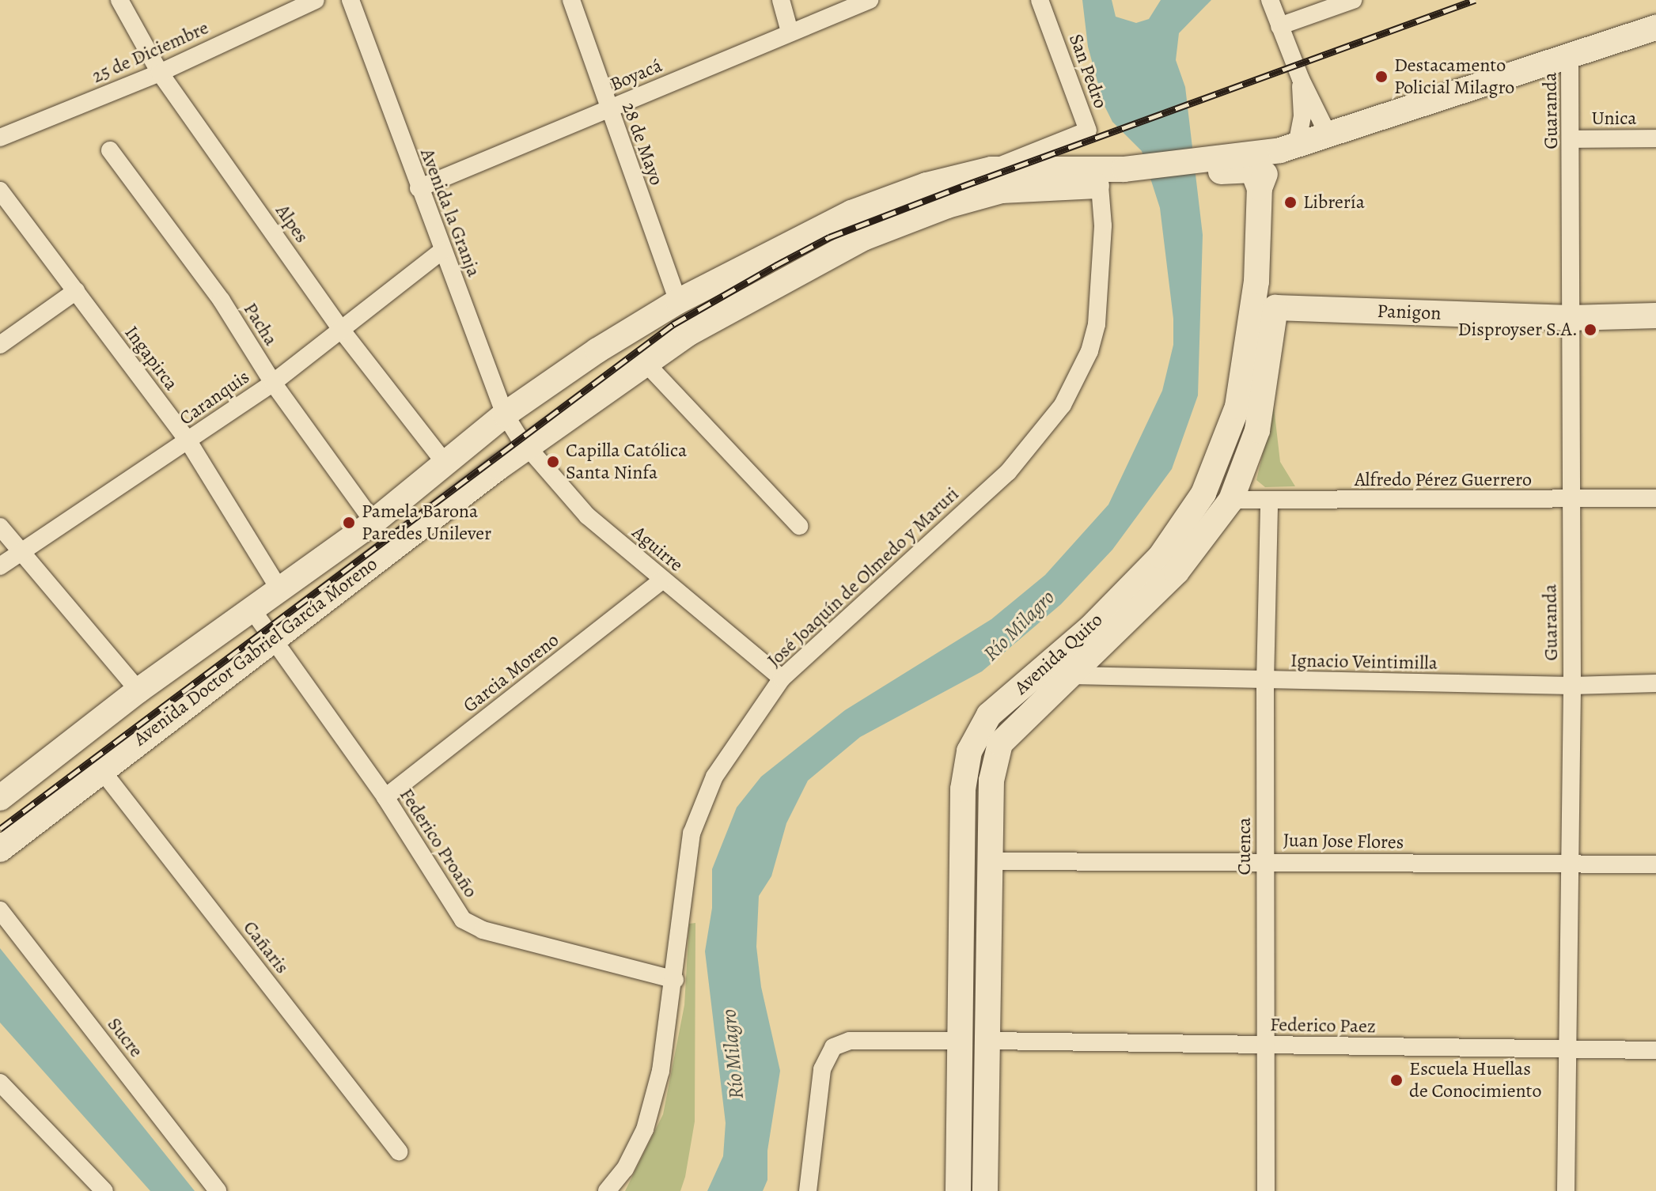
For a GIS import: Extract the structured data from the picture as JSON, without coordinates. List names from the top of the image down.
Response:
{
  "streets": {
    "main road": ["Panigon", "Avenida Doctor Gabriel García Moreno", "Avenida Quito"],
    "street": [
      "25 de Diciembre",
      "San Pedro",
      "Boyacá",
      "Guaranda",
      "Unica",
      "28 de Mayo",
      "Avenida la Granja",
      "Alpes",
      "Pacha",
      "Ingapirca",
      "Caranquis",
      "Alfredo Pérez Guerrero",
      "Aguirre",
      "José Joaquín de Olmedo y Maruri",
      "Ignacio Veintimilla",
      "Garcia Moreno",
      "Juan Jose Flores",
      "Federico Proaño",
      "Cuenca",
      "Cañaris",
      "Federico Paez",
      "Sucre"
    ]
  },
  "crossings": [
    ["25 de Diciembre", "Alpes"],
    ["San Pedro", "Avenida Doctor Gabriel García Moreno"],
    ["Boyacá", "28 de Mayo"],
    ["Boyacá", "Avenida la Granja"],
    ["Guaranda", "Unica"],
    ["Guaranda", "Panigon"],
    ["Guaranda", "Alfredo Pérez Guerrero"],
    ["Guaranda", "Avenida Doctor Gabriel García Moreno"],
    ["Guaranda", "Ignacio Veintimilla"],
    ["Guaranda", "Juan Jose Flores"],
    ["Guaranda", "Federico Paez"],
    ["28 de Mayo", "Avenida Doctor Gabriel García Moreno"],
    ["Avenida la Granja", "Caranquis"],
    ["Avenida la Granja", "Aguirre"],
    ["Avenida la Granja", "Avenida Doctor Gabriel García Moreno"],
    ["Alpes", "Caranquis"],
    ["Alpes", "Avenida Doctor Gabriel García Moreno"],
    ["Panigon", "Avenida Quito"],
    ["Pacha", "Caranquis"],
    ["Pacha", "Avenida Doctor Gabriel García Moreno"],
    ["Ingapirca", "Caranquis"],
    ["Ingapirca", "Avenida Doctor Gabriel García Moreno"],
    ["Alfredo Pérez Guerrero", "Avenida Quito"],
    ["Alfredo Pérez Guerrero", "Cuenca"],
    ["Aguirre", "José Joaquín de Olmedo y Maruri"],
    ["Aguirre", "Avenida Doctor Gabriel García Moreno"],
    ["Aguirre", "Garcia Moreno"],
    ["José Joaquín de Olmedo y Maruri", "Avenida Doctor Gabriel García Moreno"],
    ["José Joaquín de Olmedo y Maruri", "Federico Proaño"],
    ["Avenida Doctor Gabriel García Moreno", "Avenida Quito"],
    ["Avenida Doctor Gabriel García Moreno", "Federico Proaño"],
    ["Avenida Doctor Gabriel García Moreno", "Cañaris"],
    ["Avenida Quito", "Ignacio Veintimilla"],
    ["Avenida Quito", "Juan Jose Flores"],
    ["Avenida Quito", "Federico Paez"],
    ["Ignacio Veintimilla", "Cuenca"],
    ["Garcia Moreno", "Federico Proaño"],
    ["Juan Jose Flores", "Cuenca"],
    ["Cuenca", "Federico Paez"]
  ],
  "water": ["Río Milagro"],
  "places": [
    "Destacamento Policial Milagro",
    "Librería",
    "Disproyser S.A.",
    "Capilla Católica Santa Ninfa",
    "Pamela Barona Paredes Unilever",
    "Escuela Huellas de Conocimiento"
  ]
}
